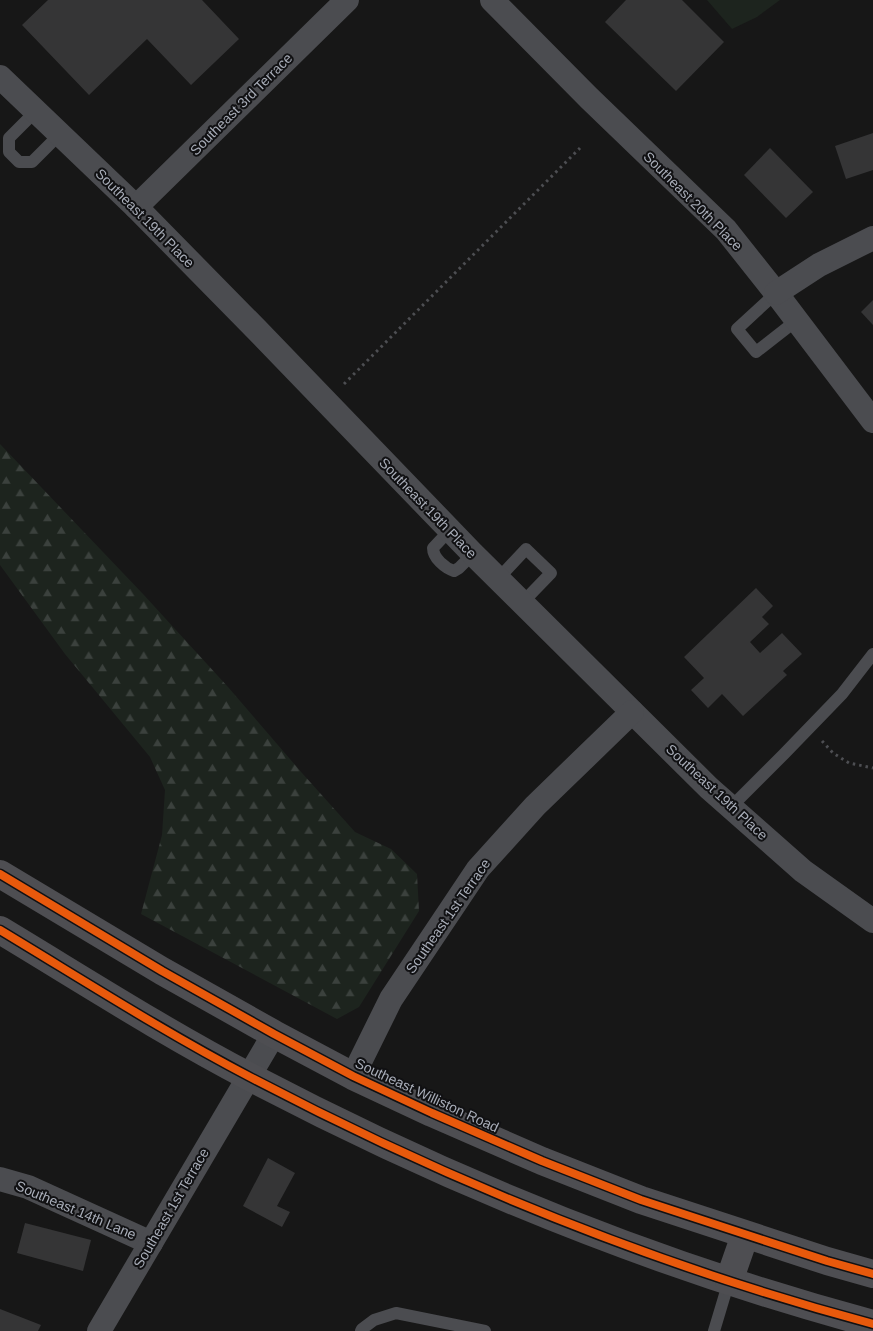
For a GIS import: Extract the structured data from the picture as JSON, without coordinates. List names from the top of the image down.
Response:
{
  "streets": {
    "highway": ["Southeast Williston Road"],
    "street": [
      "Southeast 3rd Terrace",
      "Southeast 20th Place",
      "Southeast 19th Place",
      "Southeast 1st Terrace",
      "Southeast 14th Lane"
    ]
  },
  "crossings": [
    ["Southeast 3rd Terrace", "Southeast 19th Place"],
    ["Southeast 19th Place", "Southeast 1st Terrace"],
    ["Southeast 1st Terrace", "Southeast Williston Road"],
    ["Southeast 1st Terrace", "Southeast 14th Lane"]
  ]
}
